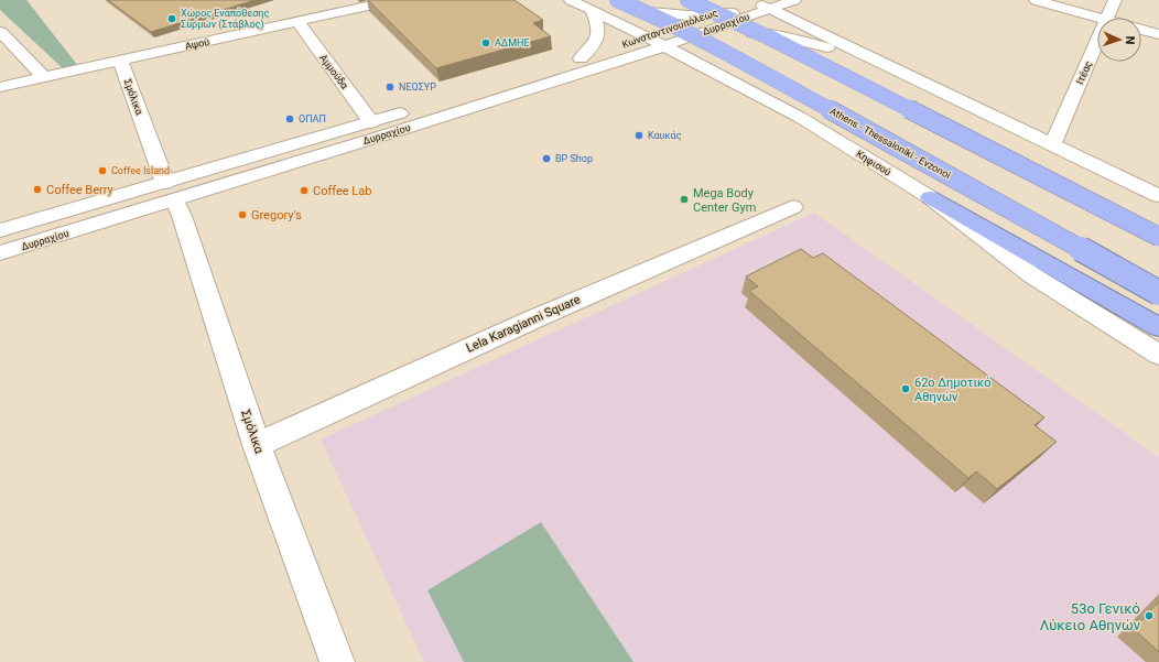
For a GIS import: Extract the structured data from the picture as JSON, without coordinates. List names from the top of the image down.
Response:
{
  "streets": {
    "highway": ["Athens - Thessaloniki - Evzonoi"],
    "main road": [
      "Δυρραχίου",
      "Κωνσταντινουπόλεως",
      "Αψού",
      "Αμμούδα",
      "Ιτέας",
      "Σμόλικα",
      "Κηφισού",
      "Lela Karagianni Square"
    ]
  },
  "crossings": [
    ["Δυρραχίου", "Κωνσταντινουπόλεως"],
    ["Δυρραχίου", "Αμμούδα"],
    ["Δυρραχίου", "Σμόλικα"],
    ["Δυρραχίου", "Κηφισού"],
    ["Κωνσταντινουπόλεως", "Κηφισού"],
    ["Αψού", "Αμμούδα"],
    ["Αψού", "Σμόλικα"],
    ["Σμόλικα", "Lela Karagianni Square"]
  ],
  "places": [
    "Χώρος Εναπόθεσης Συρμών (Στάβλος)",
    "ΑΔΜΗΕ",
    "ΝΕΟΣΥΡ",
    "ΟΠΑΠ",
    "Καυκάς",
    "BP Shop",
    "Coffee Island",
    "Coffee Berry",
    "Coffee Lab",
    "Mega Body Center Gym",
    "Gregory's",
    "62ο Δημοτικό Αθηνών",
    "53ο Γενικό Λύκειο Αθηνών"
  ],
  "north": "right"
}
